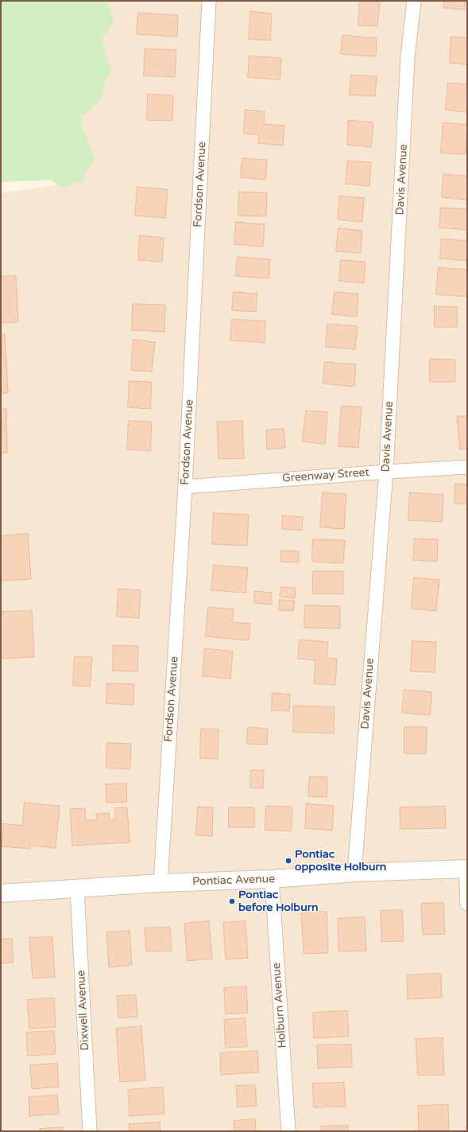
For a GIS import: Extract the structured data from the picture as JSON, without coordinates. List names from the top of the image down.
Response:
{
  "streets": {
    "main road": ["Pontiac Avenue"],
    "street": [
      "Davis Avenue",
      "Fordson Avenue",
      "Greenway Street",
      "Holburn Avenue",
      "Dixwell Avenue"
    ]
  },
  "crossings": [
    ["Davis Avenue", "Greenway Street"],
    ["Davis Avenue", "Pontiac Avenue"],
    ["Fordson Avenue", "Greenway Street"],
    ["Fordson Avenue", "Pontiac Avenue"],
    ["Pontiac Avenue", "Holburn Avenue"],
    ["Pontiac Avenue", "Dixwell Avenue"]
  ],
  "places": ["Pontiac opposite Holburn", "Pontiac before Holburn"]
}
